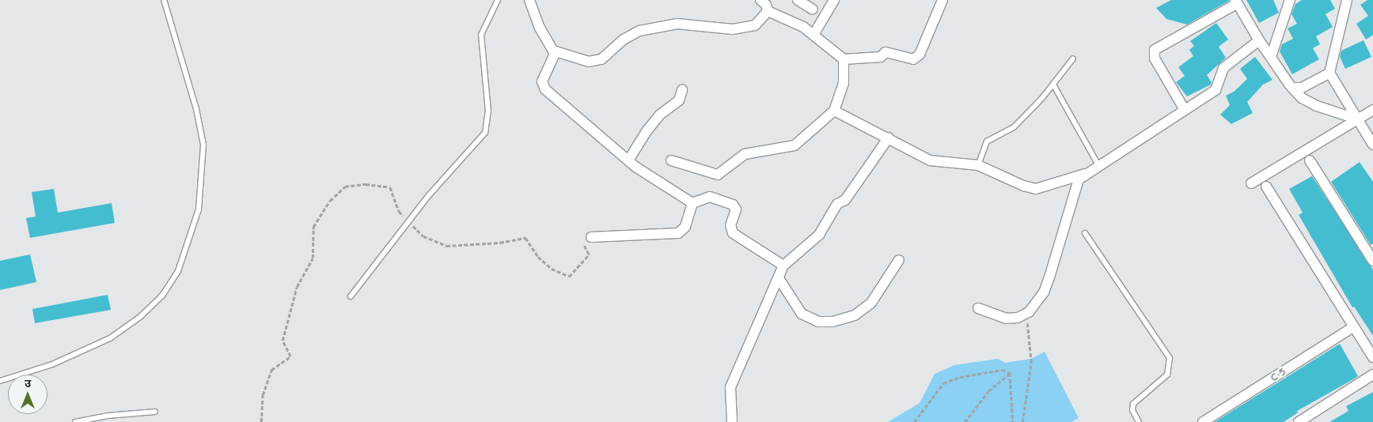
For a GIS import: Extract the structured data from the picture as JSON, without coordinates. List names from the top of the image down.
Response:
{
  "streets": {
    "street": ["C-5"]
  },
  "north": "top"
}
